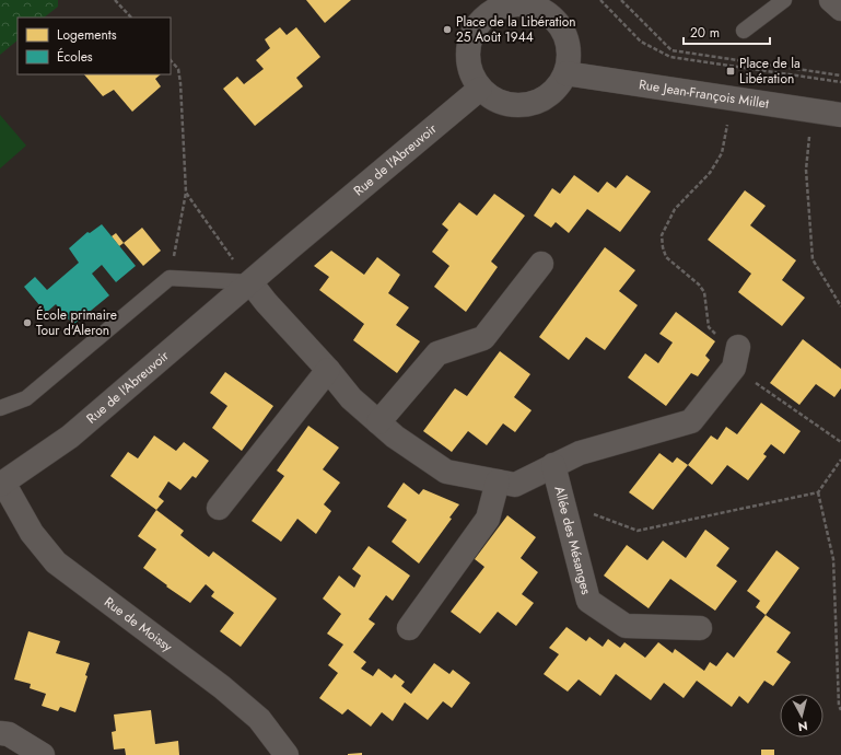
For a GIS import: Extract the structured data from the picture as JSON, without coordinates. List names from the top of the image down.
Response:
{
  "streets": {
    "street": [
      "Rue Jean-François Millet",
      "Rue de l'Abreuvoir",
      "Allée des Mésanges",
      "Rue de Moissy"
    ]
  },
  "crossings": [
    ["Rue Jean-François Millet", "Rue de l'Abreuvoir"],
    ["Rue de l'Abreuvoir", "Rue de Moissy"]
  ],
  "places": {
    "other": ["Place de la Libération 25 Août 1944", "École primaire Tour d'Aleron"],
    "transit": ["Place de la Libération"]
  },
  "legend": ["Logements", "Écoles"],
  "scale_bar": "20 m",
  "north": "bottom"
}
